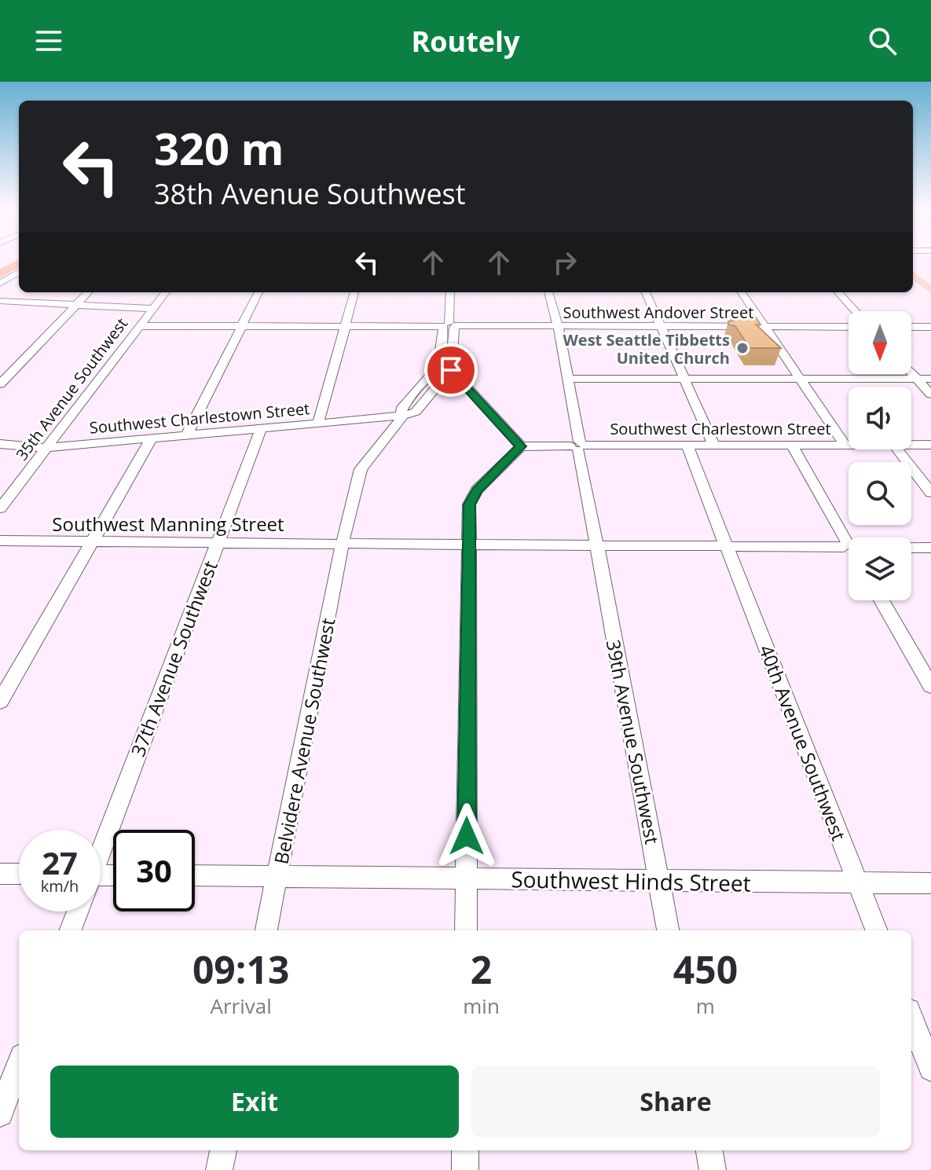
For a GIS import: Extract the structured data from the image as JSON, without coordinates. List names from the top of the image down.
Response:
{
  "streets": {
    "street": [
      "Southwest Andover Street",
      "35th Avenue Southwest",
      "Southwest Charlestown Street",
      "Southwest Manning Street",
      "37th Avenue Southwest",
      "Belvidere Avenue Southwest",
      "39th Avenue Southwest",
      "40th Avenue Southwest",
      "Southwest Hinds Street"
    ]
  },
  "crossings": [
    ["Southwest Andover Street", "35th Avenue Southwest"],
    ["Southwest Andover Street", "Belvidere Avenue Southwest"],
    ["Southwest Andover Street", "39th Avenue Southwest"],
    ["35th Avenue Southwest", "Southwest Charlestown Street"],
    ["Southwest Charlestown Street", "37th Avenue Southwest"],
    ["Southwest Charlestown Street", "Belvidere Avenue Southwest"],
    ["Southwest Charlestown Street", "39th Avenue Southwest"],
    ["Southwest Charlestown Street", "40th Avenue Southwest"],
    ["Southwest Manning Street", "37th Avenue Southwest"],
    ["Southwest Manning Street", "Belvidere Avenue Southwest"],
    ["Southwest Manning Street", "39th Avenue Southwest"],
    ["Southwest Manning Street", "40th Avenue Southwest"],
    ["Belvidere Avenue Southwest", "Southwest Hinds Street"],
    ["39th Avenue Southwest", "Southwest Hinds Street"],
    ["40th Avenue Southwest", "Southwest Hinds Street"]
  ],
  "places": ["West Seattle Tibbetts United Church"],
  "north": "bottom",
  "page": {
    "header": "Routely",
    "turn": ["320 m", "38th Avenue Southwest"],
    "speed": "27 km/h",
    "limit": "30",
    "eta": [
      "09:13",
      "Arrival",
      "2",
      "min",
      "450",
      "m"
    ],
    "buttons": ["Exit", "Share"]
  }
}
